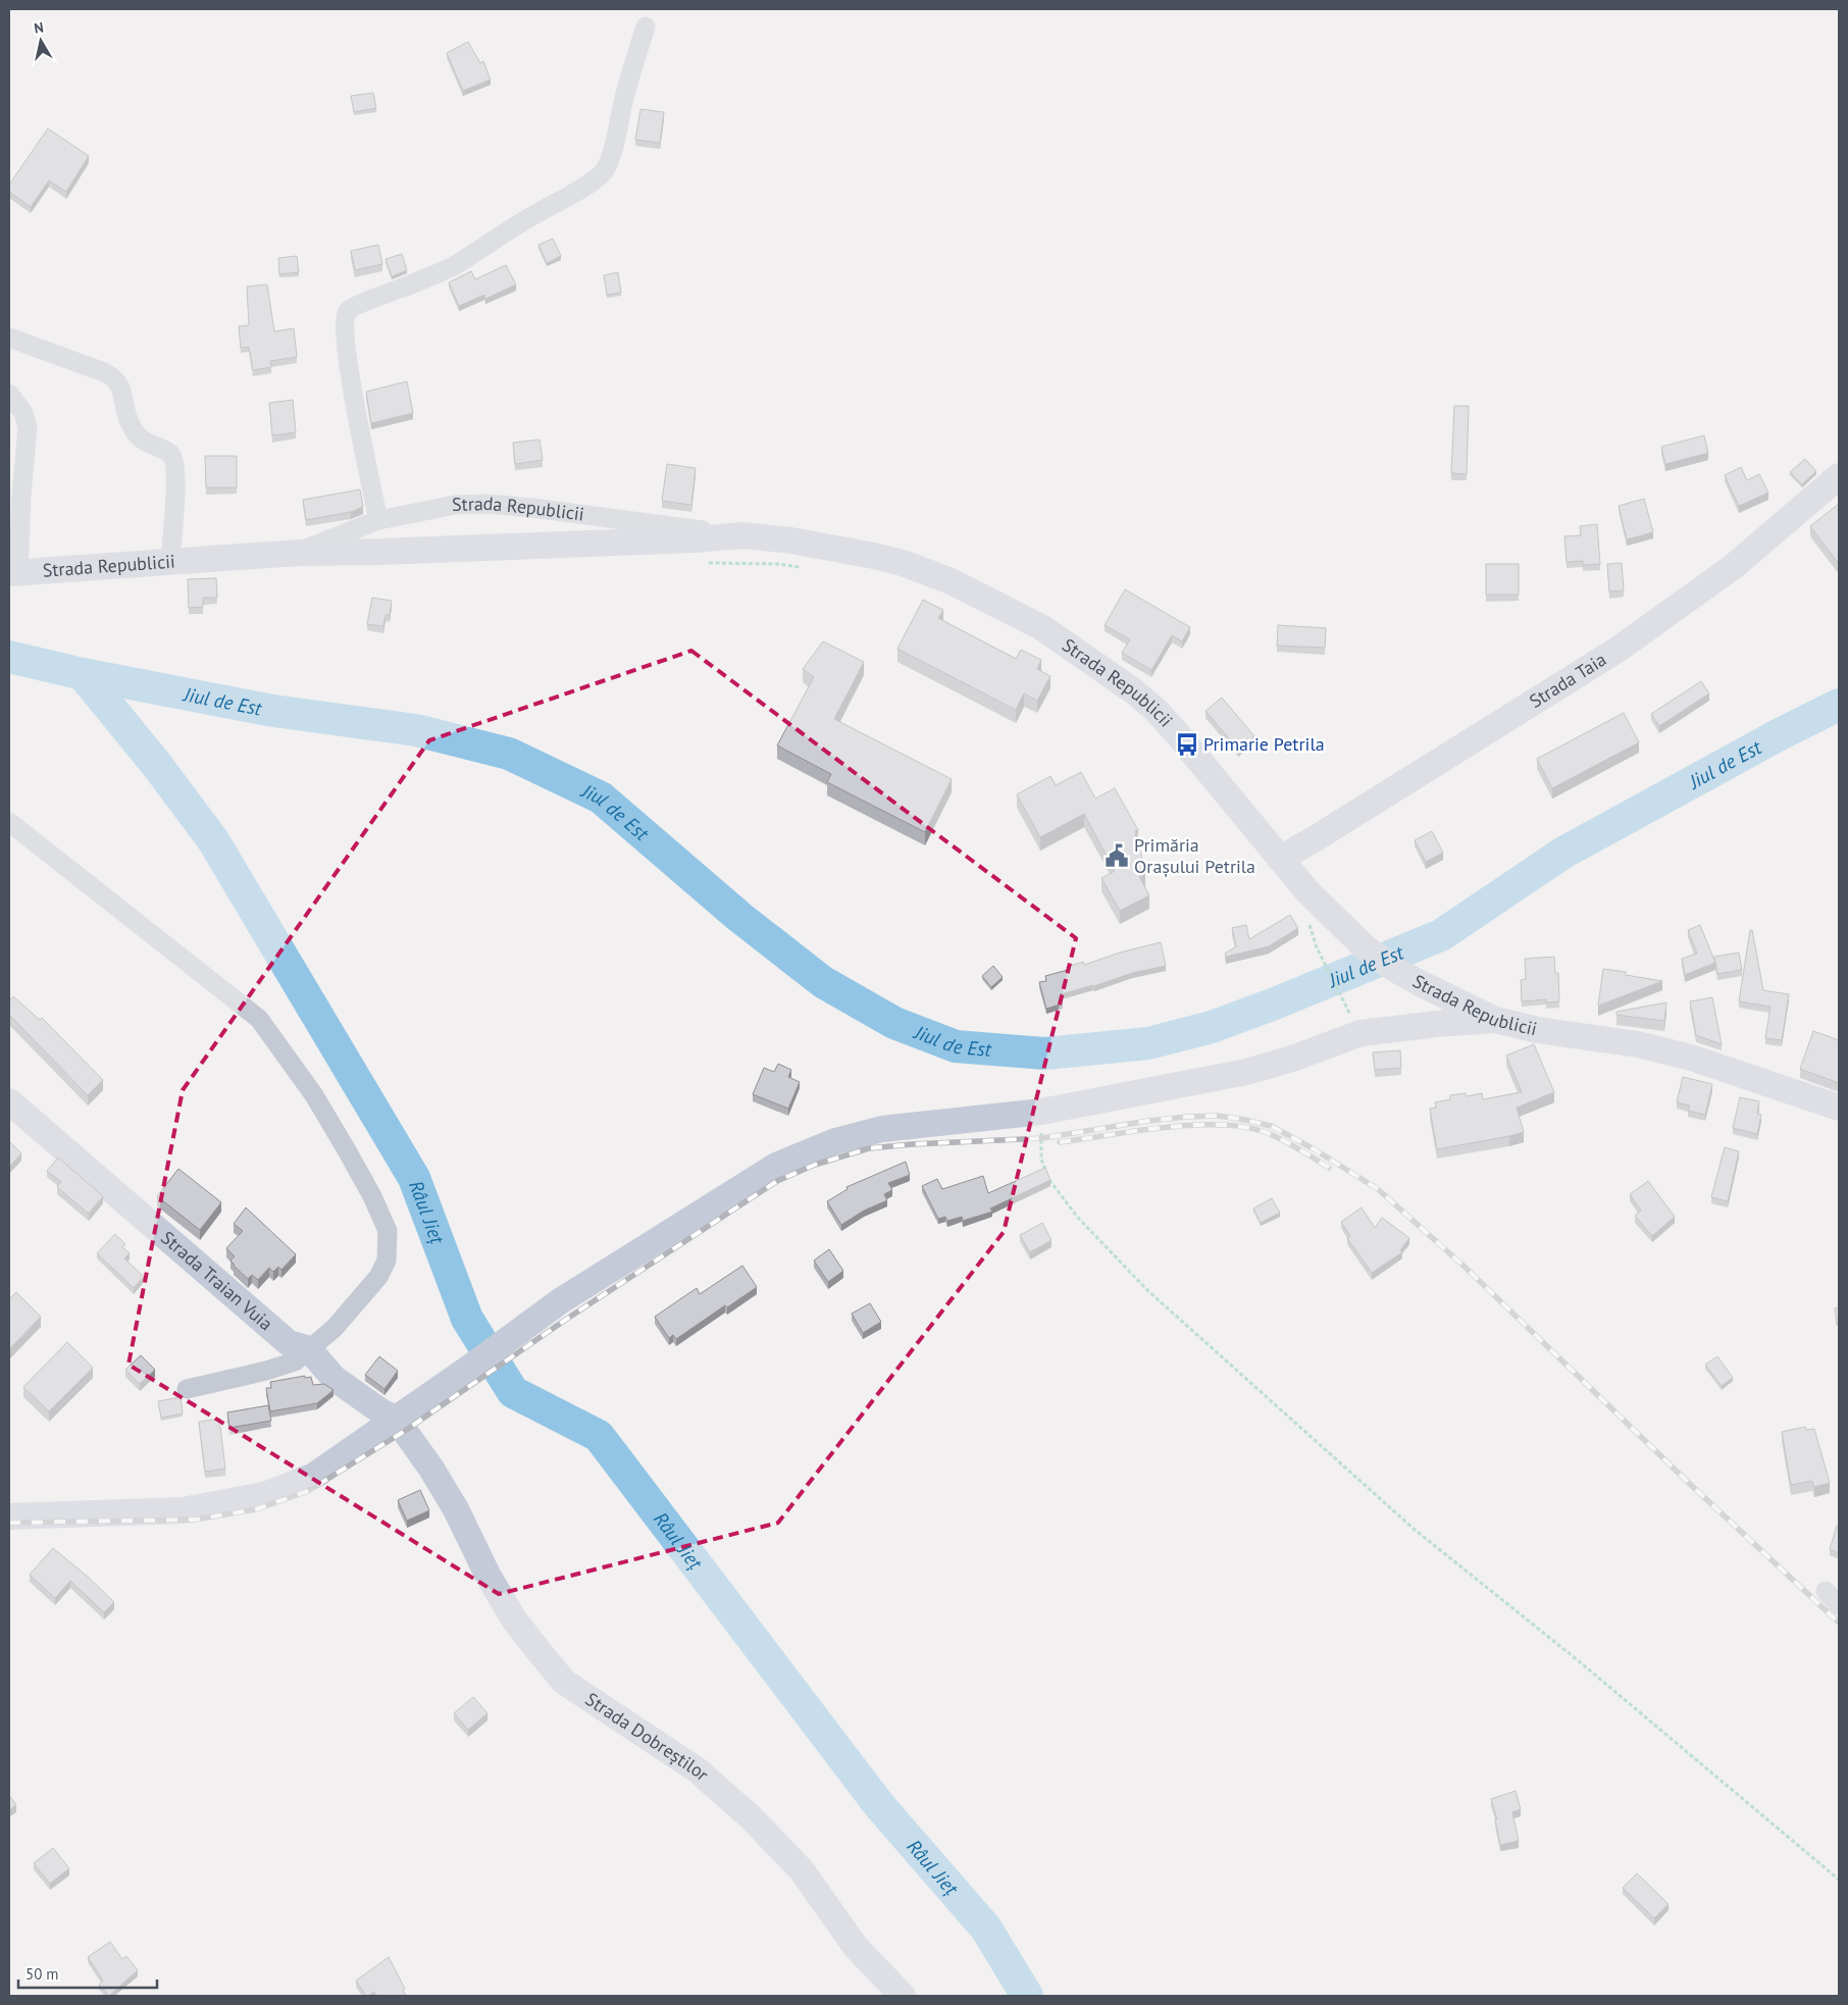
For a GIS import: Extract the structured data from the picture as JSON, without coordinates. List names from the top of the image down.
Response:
{
  "streets": {
    "street": [
      "Strada Republicii",
      "Strada Taia",
      "Strada Traian Vuia",
      "Strada Dobreștilor"
    ]
  },
  "crossings": [
    ["Strada Republicii", "Strada Taia"],
    ["Strada Traian Vuia", "Strada Dobreștilor"]
  ],
  "water": ["Jiul de Est", "Râul Jieț"],
  "places": {
    "bus stop": ["Primarie Petrila"],
    "public building": ["Primăria Orașului Petrila"]
  },
  "scale_bar": "50 m",
  "north": "top"
}
